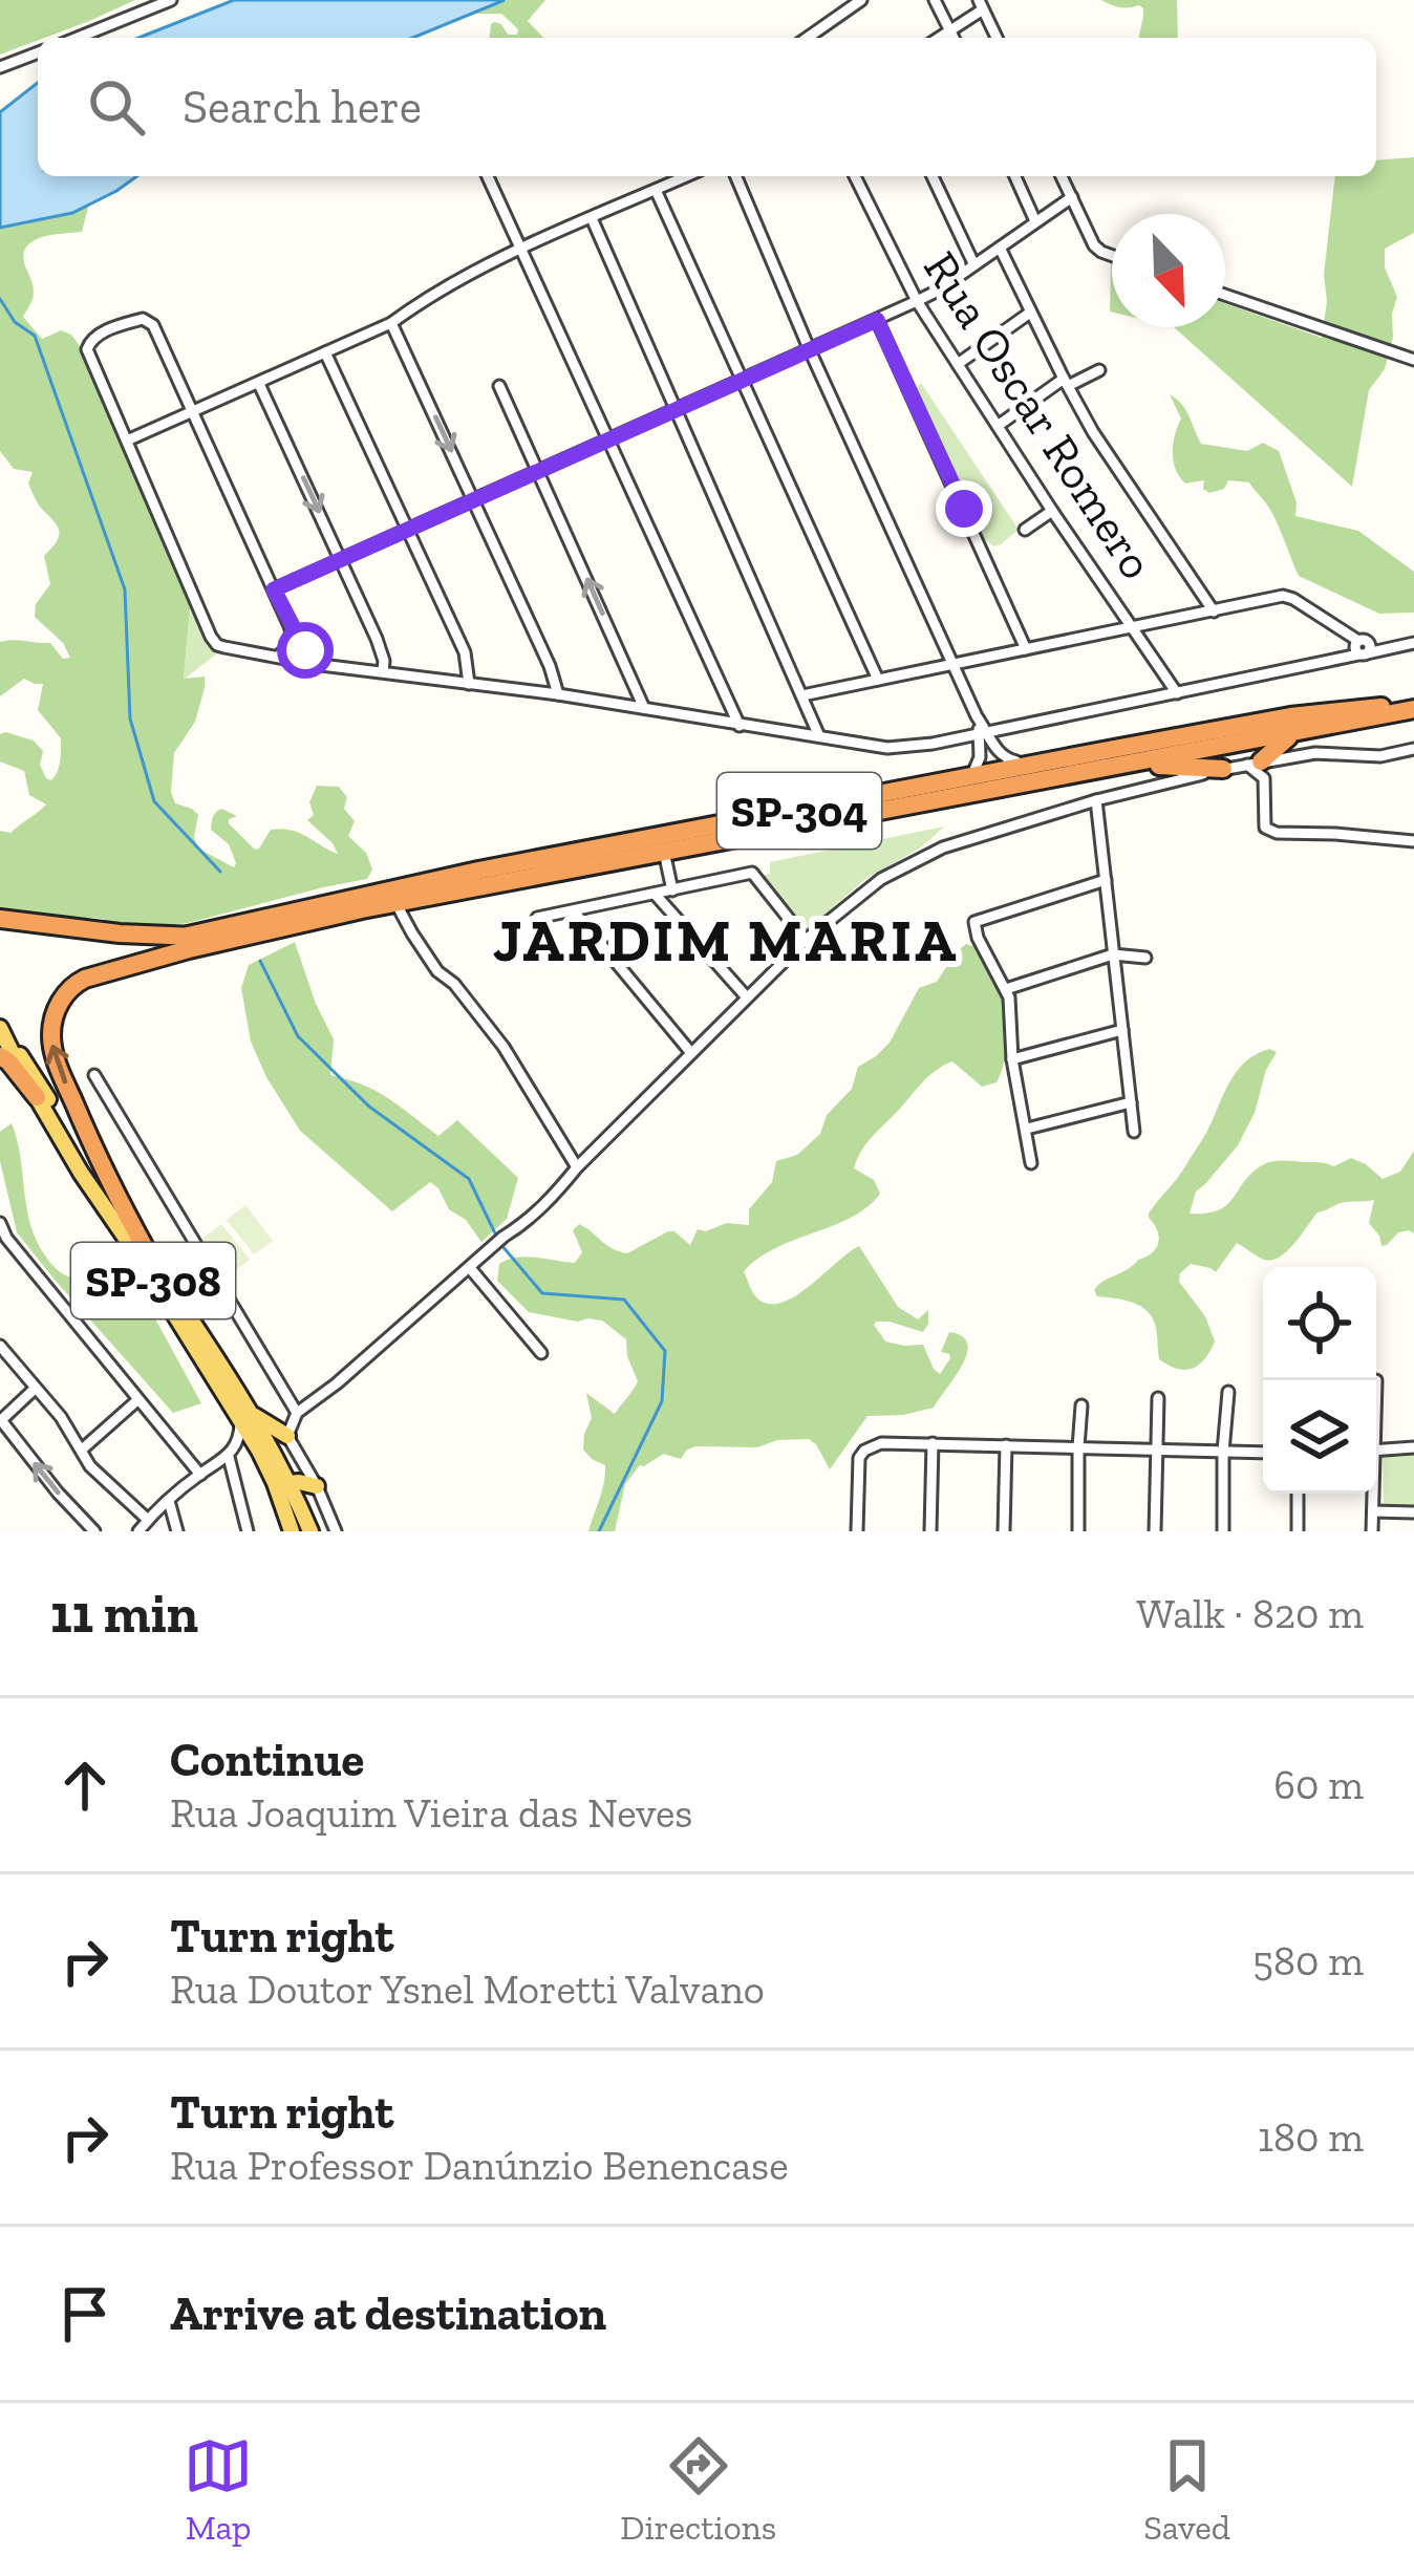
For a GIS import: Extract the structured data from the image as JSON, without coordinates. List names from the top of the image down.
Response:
{
  "streets": {
    "highway": ["SP-304"],
    "main road": ["SP-308"],
    "street": ["Rua Oscar Romero"]
  },
  "districts": ["JARDIM MARIA"],
  "north": "bottom right",
  "page": {
    "search": "Search here",
    "heading": ["11 min", "Walk · 820 m"],
    "list": [
      ["Continue", "Rua Joaquim Vieira das Neves", "60 m"],
      ["Turn right", "Rua Doutor Ysnel Moretti Valvano", "580 m"],
      ["Turn right", "Rua Professor Danúnzio Benencase", "180 m"],
      "Arrive at destination"
    ],
    "nav": ["Map", "Directions", "Saved"]
  }
}
